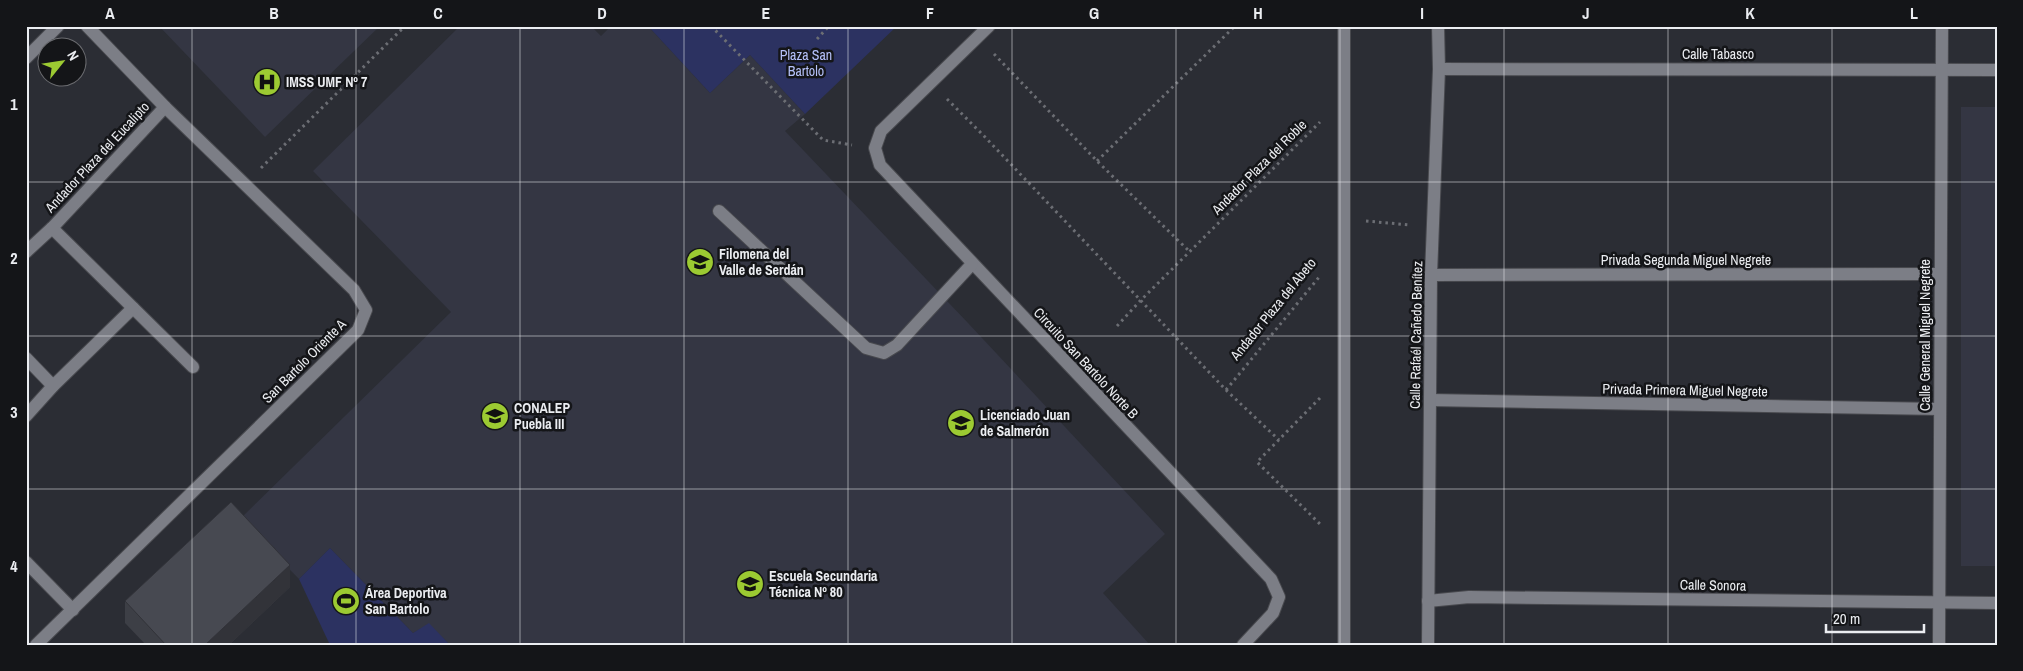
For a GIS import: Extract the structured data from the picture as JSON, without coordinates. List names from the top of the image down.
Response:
{
  "streets": {
    "street": [
      "Calle Tabasco",
      "Andador Plaza del Eucalipto",
      "Privada Segunda Miguel Negrete",
      "Calle Rafaél Cañedo Benítez",
      "Calle General Miguel Negrete",
      "San Bartolo Oriente A",
      "Circuito San Bartolo Norte B",
      "Privada Primera Miguel Negrete",
      "Calle Sonora"
    ],
    "path": ["Andador Plaza del Roble", "Andador Plaza del Abeto"]
  },
  "crossings": [
    ["Calle Tabasco", "Calle Rafaél Cañedo Benítez"],
    ["Calle Tabasco", "Calle General Miguel Negrete"],
    ["Andador Plaza del Eucalipto", "San Bartolo Oriente A"],
    ["Privada Segunda Miguel Negrete", "Calle Rafaél Cañedo Benítez"],
    ["Privada Segunda Miguel Negrete", "Calle General Miguel Negrete"],
    ["Calle Rafaél Cañedo Benítez", "Privada Primera Miguel Negrete"],
    ["Calle Rafaél Cañedo Benítez", "Calle Sonora"],
    ["Calle General Miguel Negrete", "Privada Primera Miguel Negrete"],
    ["Calle General Miguel Negrete", "Calle Sonora"]
  ],
  "parks": ["Plaza San Bartolo"],
  "places": {
    "hospital": ["IMSS UMF Nº 7"],
    "school or university": [
      "Filomena del Valle de Serdán",
      "CONALEP Puebla III",
      "Licenciado Juan de Salmerón",
      "Escuela Secundaria Técnica Nº 80"
    ],
    "sports": ["Área Deportiva San Bartolo"]
  },
  "scale_bar": "20 m",
  "north": "top right",
  "grid": {
    "columns": [
      "A",
      "B",
      "C",
      "D",
      "E",
      "F",
      "G",
      "H",
      "I",
      "J",
      "K",
      "L"
    ],
    "rows": [
      "1",
      "2",
      "3",
      "4"
    ]
  }
}
